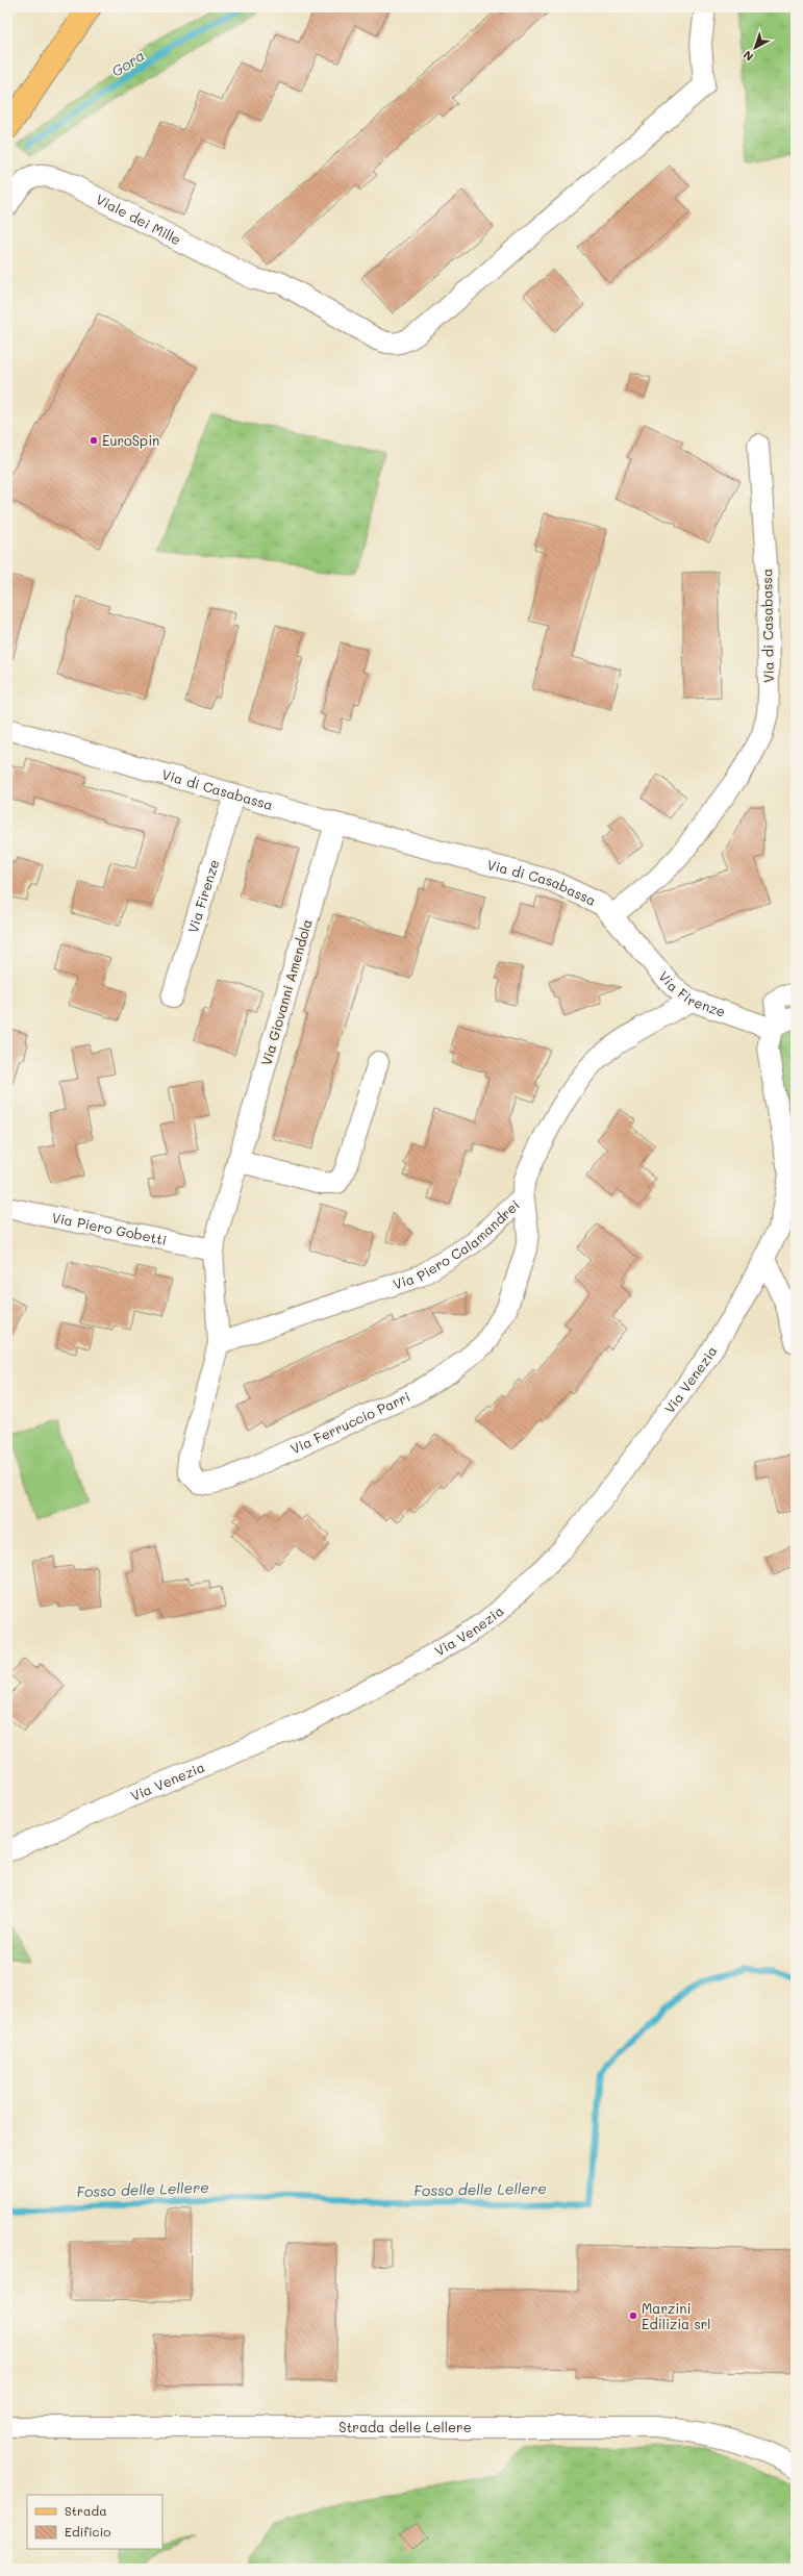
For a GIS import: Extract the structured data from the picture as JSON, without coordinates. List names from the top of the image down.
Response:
{
  "streets": {
    "street": [
      "Viale dei Mille",
      "Via di Casabassa",
      "Via Firenze",
      "Via Giovanni Amendola",
      "Via Piero Gobetti",
      "Via Piero Calamandrei",
      "Via Venezia",
      "Via Ferruccio Parri",
      "Strada delle Lellere"
    ]
  },
  "crossings": [
    ["Via di Casabassa", "Via Firenze"],
    ["Via di Casabassa", "Via Giovanni Amendola"],
    ["Via Firenze", "Via Piero Calamandrei"],
    ["Via Giovanni Amendola", "Via Piero Gobetti"],
    ["Via Piero Calamandrei", "Via Ferruccio Parri"]
  ],
  "water": ["Gora", "Fosso delle Lellere"],
  "places": ["EuroSpin", "Marzini Edilizia srl"],
  "legend": ["Strada", "Edificio"],
  "north": "bottom left"
}
